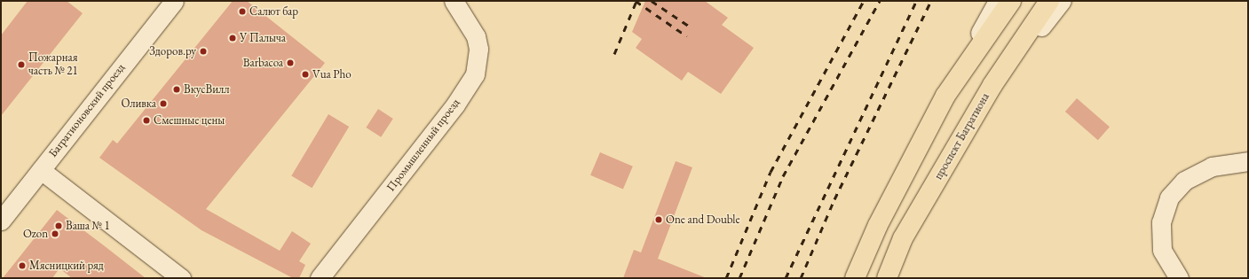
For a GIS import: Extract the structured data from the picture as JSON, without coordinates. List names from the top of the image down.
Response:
{
  "streets": {
    "main road": ["проспект Багратиона"],
    "street": ["Багратионовский проезд", "Промышленный проезд"]
  },
  "places": [
    "Салют бар",
    "У Палыча",
    "Здоров.ру",
    "Barbacoa",
    "Пожарная часть № 21",
    "Vua Pho",
    "ВкусВилл",
    "Оливка",
    "Смешные цены",
    "One and Double",
    "Ваша № 1",
    "Ozon",
    "Мясницкий ряд"
  ]
}
